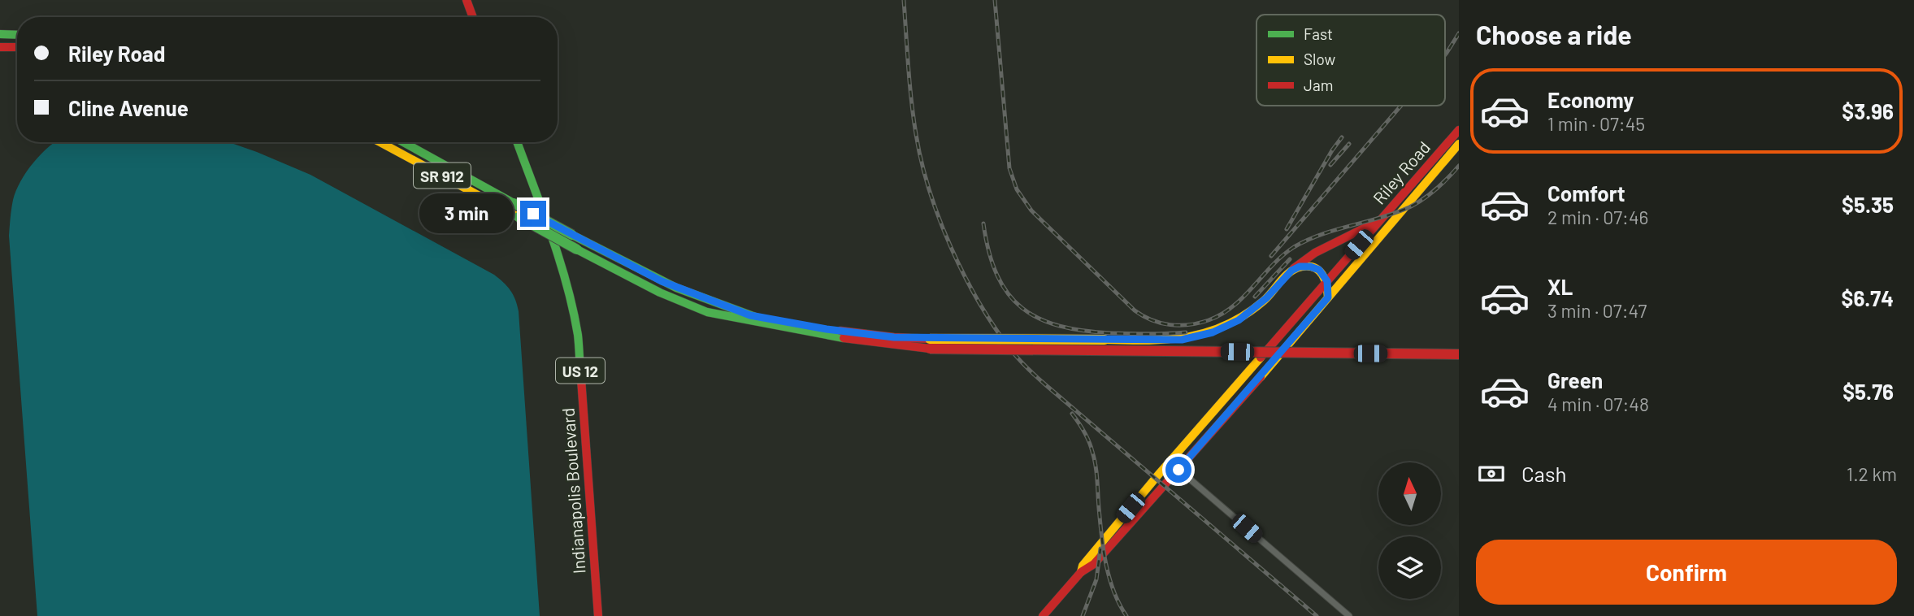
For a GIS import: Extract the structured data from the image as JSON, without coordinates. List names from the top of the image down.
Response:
{
  "streets": {
    "main road": [
      "Riley Road",
      "SR 912",
      "US 12",
      "Indianapolis Boulevard"
    ]
  },
  "legend": ["Fast", "Slow", "Jam"],
  "north": "top",
  "page": {
    "heading": "Choose a ride",
    "banner": ["Riley Road", "Cline Avenue"],
    "list": [
      {
        "name": "Economy",
        "note": "1 min · 07:45",
        "value": "$3.96"
      },
      {
        "name": "Comfort",
        "note": "2 min · 07:46",
        "value": "$5.35"
      },
      {
        "name": "XL",
        "note": "3 min · 07:47",
        "value": "$6.74"
      },
      {
        "name": "Green",
        "note": "4 min · 07:48",
        "value": "$5.76"
      }
    ],
    "bubble": "3 min",
    "pay": ["Cash", "1.2 km"],
    "buttons": "Confirm"
  }
}
